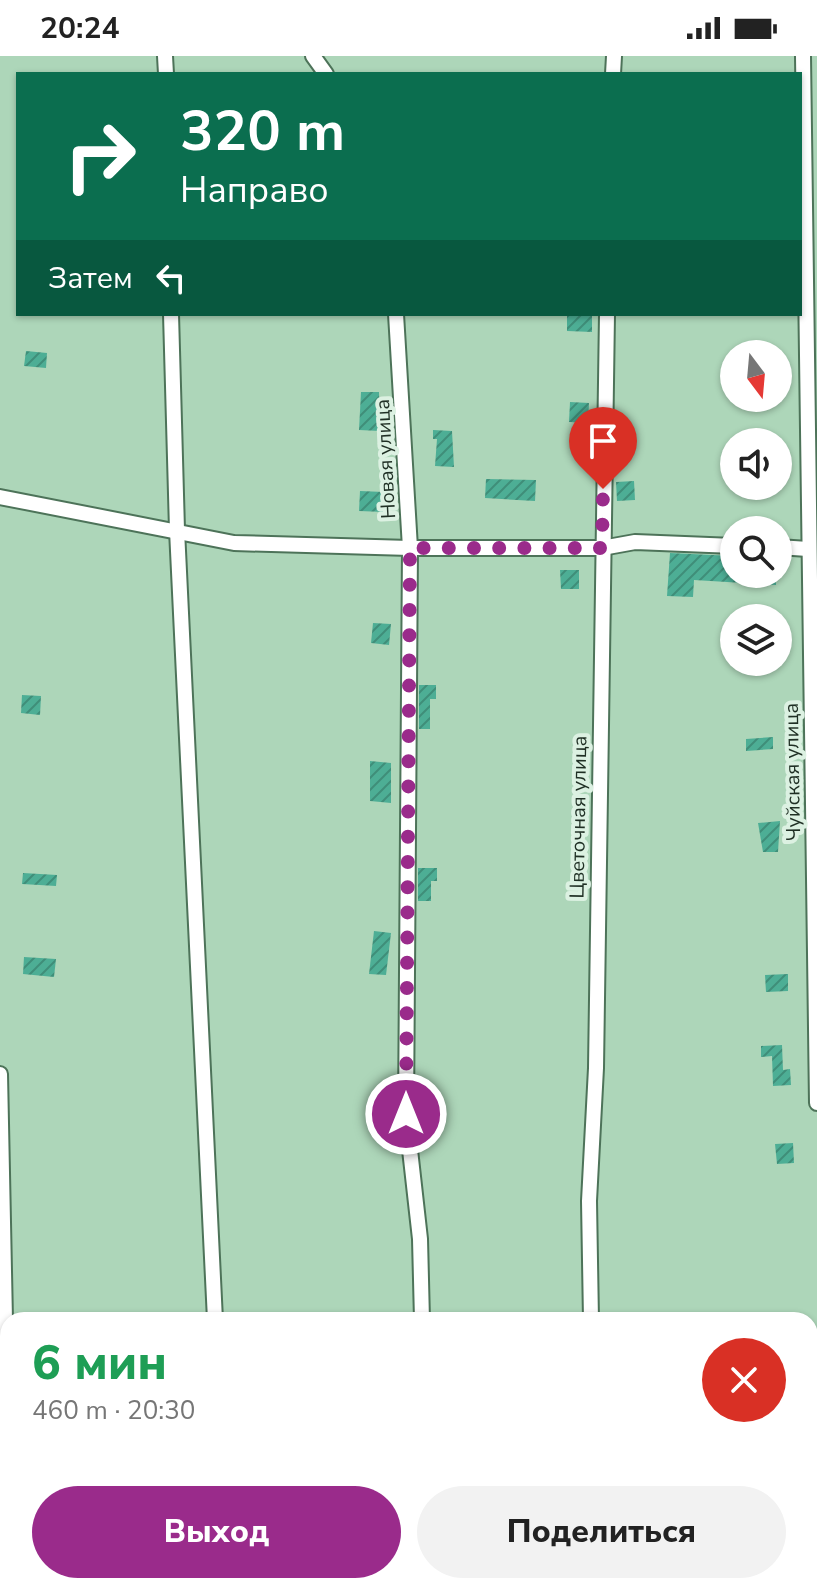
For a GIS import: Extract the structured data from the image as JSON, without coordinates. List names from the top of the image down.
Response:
{
  "streets": {
    "street": ["Новая улица", "Чуйская улица", "Цветочная улица"]
  },
  "north": "bottom",
  "page": {
    "status": "20:24",
    "turn": ["320 m", "Направо"],
    "then": "Затем",
    "heading": ["6 мин", "460 m · 20:30"],
    "buttons": ["Выход", "Поделиться"]
  }
}
